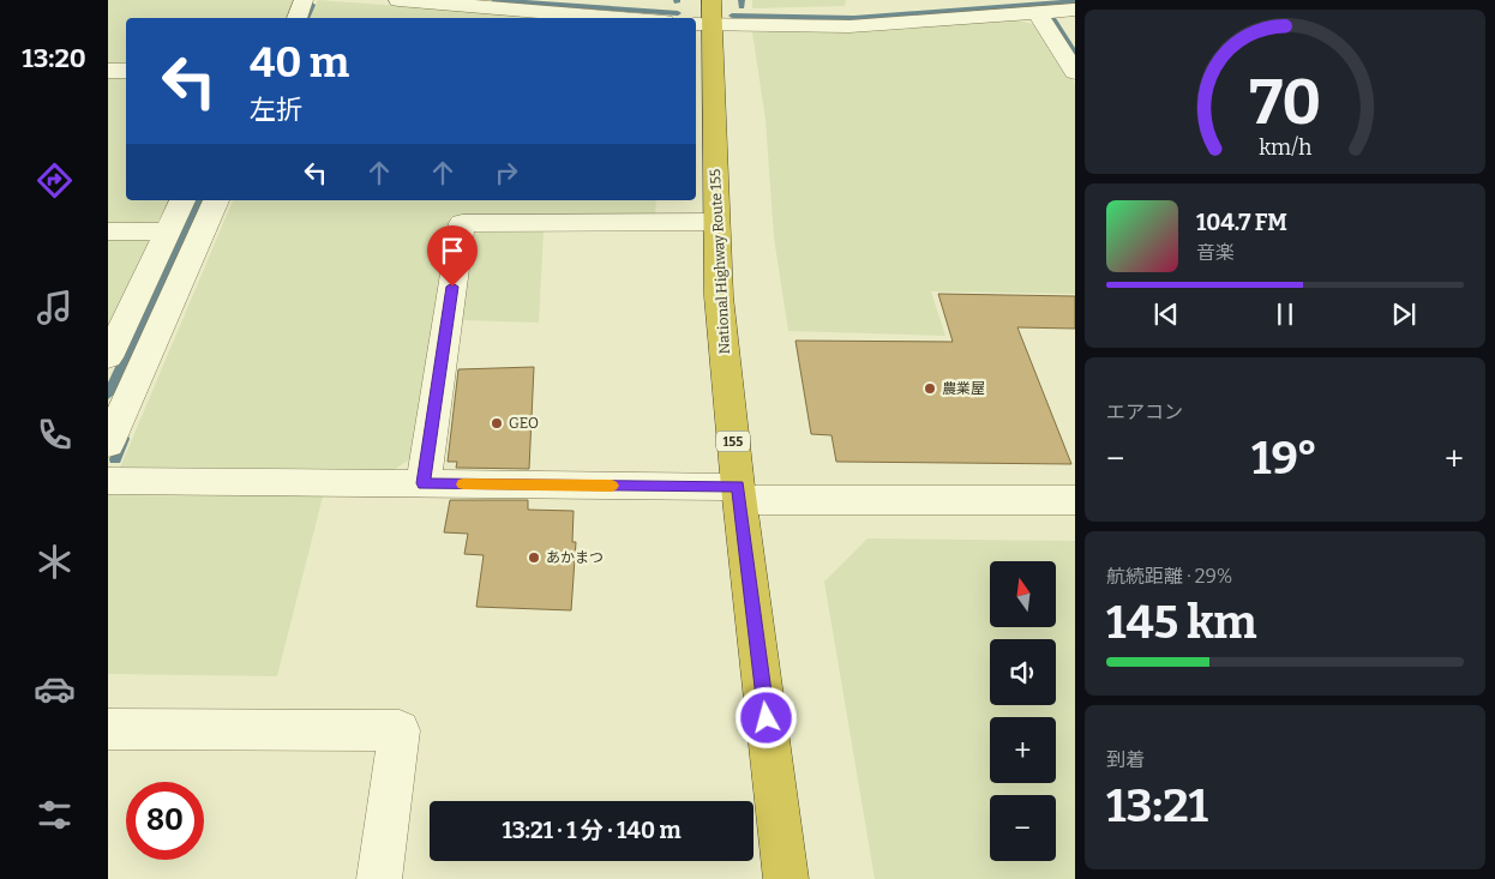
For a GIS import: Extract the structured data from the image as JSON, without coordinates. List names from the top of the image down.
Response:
{
  "streets": {
    "highway": ["National Highway Route 155", "155"]
  },
  "places": ["農業屋", "GEO", "あかまつ"],
  "north": "top",
  "page": {
    "tabs": "13:20",
    "turn": ["40 m", "左折"],
    "song": ["104.7 FM", "音楽"],
    "tile": [
      "エアコン",
      ["航続距離 · 29%", "145 km"],
      ["到着", "13:21"]
    ],
    "heat": ["−", "19°", "+"],
    "map_buttons": ["+", "−"],
    "limit": "80",
    "trip": "13:21 · 1 分 · 140 m",
    "gauge": ["70", "km/h"]
  }
}
